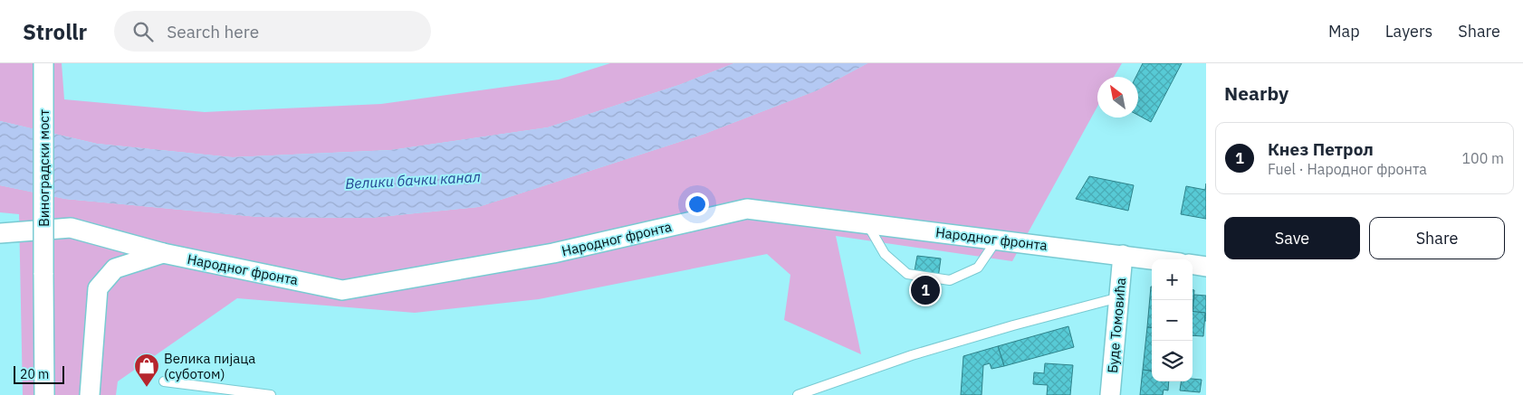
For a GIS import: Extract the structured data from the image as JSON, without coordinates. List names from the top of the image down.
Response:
{
  "streets": {
    "street": ["Виноградски мост", "Народног фронта", "Буде Томовића"]
  },
  "crossings": [
    ["Народног фронта", "Буде Томовића"]
  ],
  "water": ["Велики бачки канал"],
  "places": {
    "shop": ["Велика пијаца (суботом)"]
  },
  "scale_bar": "20 m",
  "north": "top left",
  "page": {
    "header": "Strollr",
    "search": "Search here",
    "nav": ["Map", "Layers", "Share"],
    "heading": "Nearby",
    "list": [
      {
        "mark": "1",
        "name": "Кнез Петрол",
        "note": "Fuel · Народног фронта",
        "value": "100 m"
      }
    ],
    "buttons": ["Save", "Share"],
    "map_buttons": ["+", "−"],
    "pins": "1",
    "scale": "20 m"
  }
}
